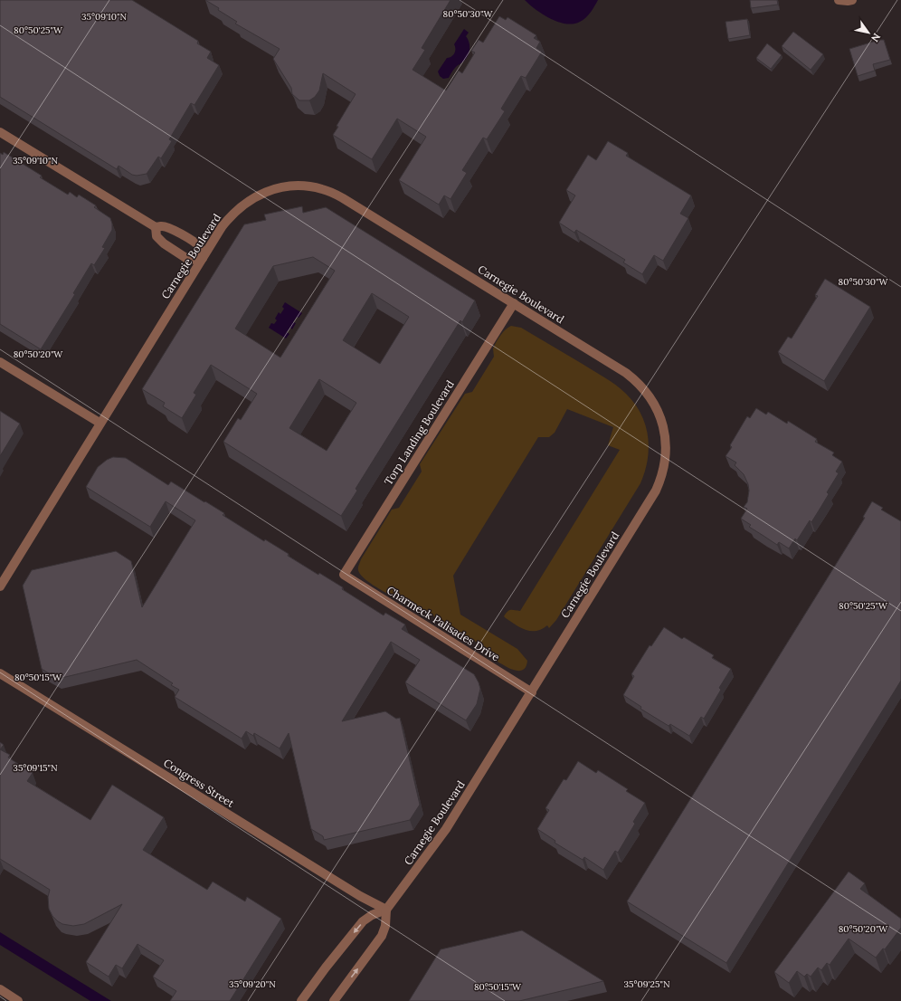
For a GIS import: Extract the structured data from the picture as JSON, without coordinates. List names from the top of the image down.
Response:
{
  "streets": {
    "street": [
      "Carnegie Boulevard",
      "Torp Landing Boulevard",
      "Charmeck Palisades Drive",
      "Congress Street"
    ]
  },
  "crossings": [
    ["Carnegie Boulevard", "Torp Landing Boulevard"],
    ["Carnegie Boulevard", "Charmeck Palisades Drive"],
    ["Carnegie Boulevard", "Congress Street"],
    ["Torp Landing Boulevard", "Charmeck Palisades Drive"]
  ],
  "north": "bottom right",
  "coordinates": [
    "80°50'30\"W",
    "35°09'10\"N",
    "80°50'25\"W",
    "80°50'20\"W",
    "80°50'15\"W",
    "35°09'15\"N",
    "35°09'20\"N",
    "35°09'25\"N"
  ]
}
